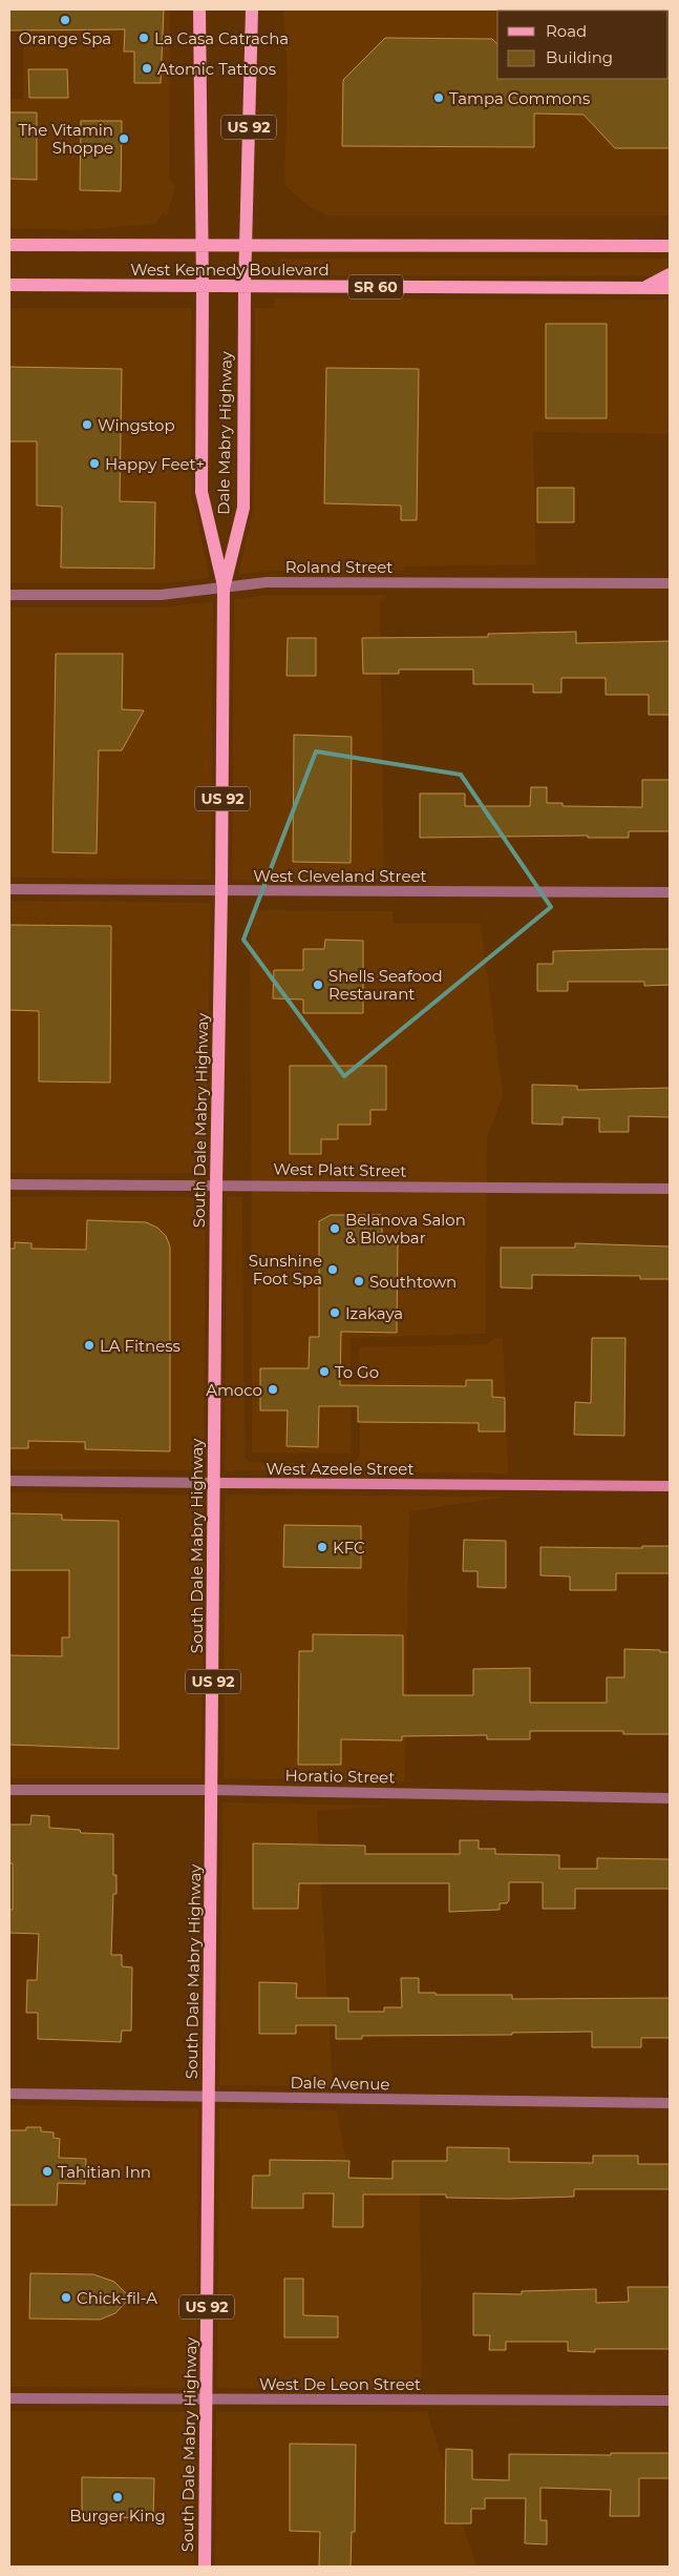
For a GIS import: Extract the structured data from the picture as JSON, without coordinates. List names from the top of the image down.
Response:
{
  "streets": {
    "main road": [
      "US 92",
      "West Kennedy Boulevard",
      "SR 60",
      "Dale Mabry Highway",
      "South Dale Mabry Highway",
      "West Azeele Street"
    ],
    "street": [
      "Roland Street",
      "West Cleveland Street",
      "West Platt Street",
      "Horatio Street",
      "Dale Avenue",
      "West De Leon Street"
    ]
  },
  "crossings": [
    ["US 92", "West Kennedy Boulevard"],
    ["US 92", "Dale Mabry Highway"],
    ["West Kennedy Boulevard", "Dale Mabry Highway"],
    ["Dale Mabry Highway", "Roland Street"],
    ["Dale Mabry Highway", "South Dale Mabry Highway"],
    ["Roland Street", "South Dale Mabry Highway"],
    ["West Cleveland Street", "South Dale Mabry Highway"],
    ["South Dale Mabry Highway", "West Platt Street"],
    ["South Dale Mabry Highway", "West Azeele Street"],
    ["South Dale Mabry Highway", "Horatio Street"],
    ["South Dale Mabry Highway", "Dale Avenue"],
    ["South Dale Mabry Highway", "West De Leon Street"]
  ],
  "places": [
    "Orange Spa",
    "La Casa Catracha",
    "Atomic Tattoos",
    "Tampa Commons",
    "The Vitamin Shoppe",
    "Wingstop",
    "Happy Feet+",
    "Shells Seafood Restaurant",
    "Belanova Salon & Blowbar",
    "Sunshine Foot Spa",
    "Southtown",
    "Izakaya",
    "LA Fitness",
    "To Go",
    "Amoco",
    "KFC",
    "Tahitian Inn",
    "Chick-fil-A",
    "Burger King"
  ],
  "legend": ["Road", "Building"]
}
